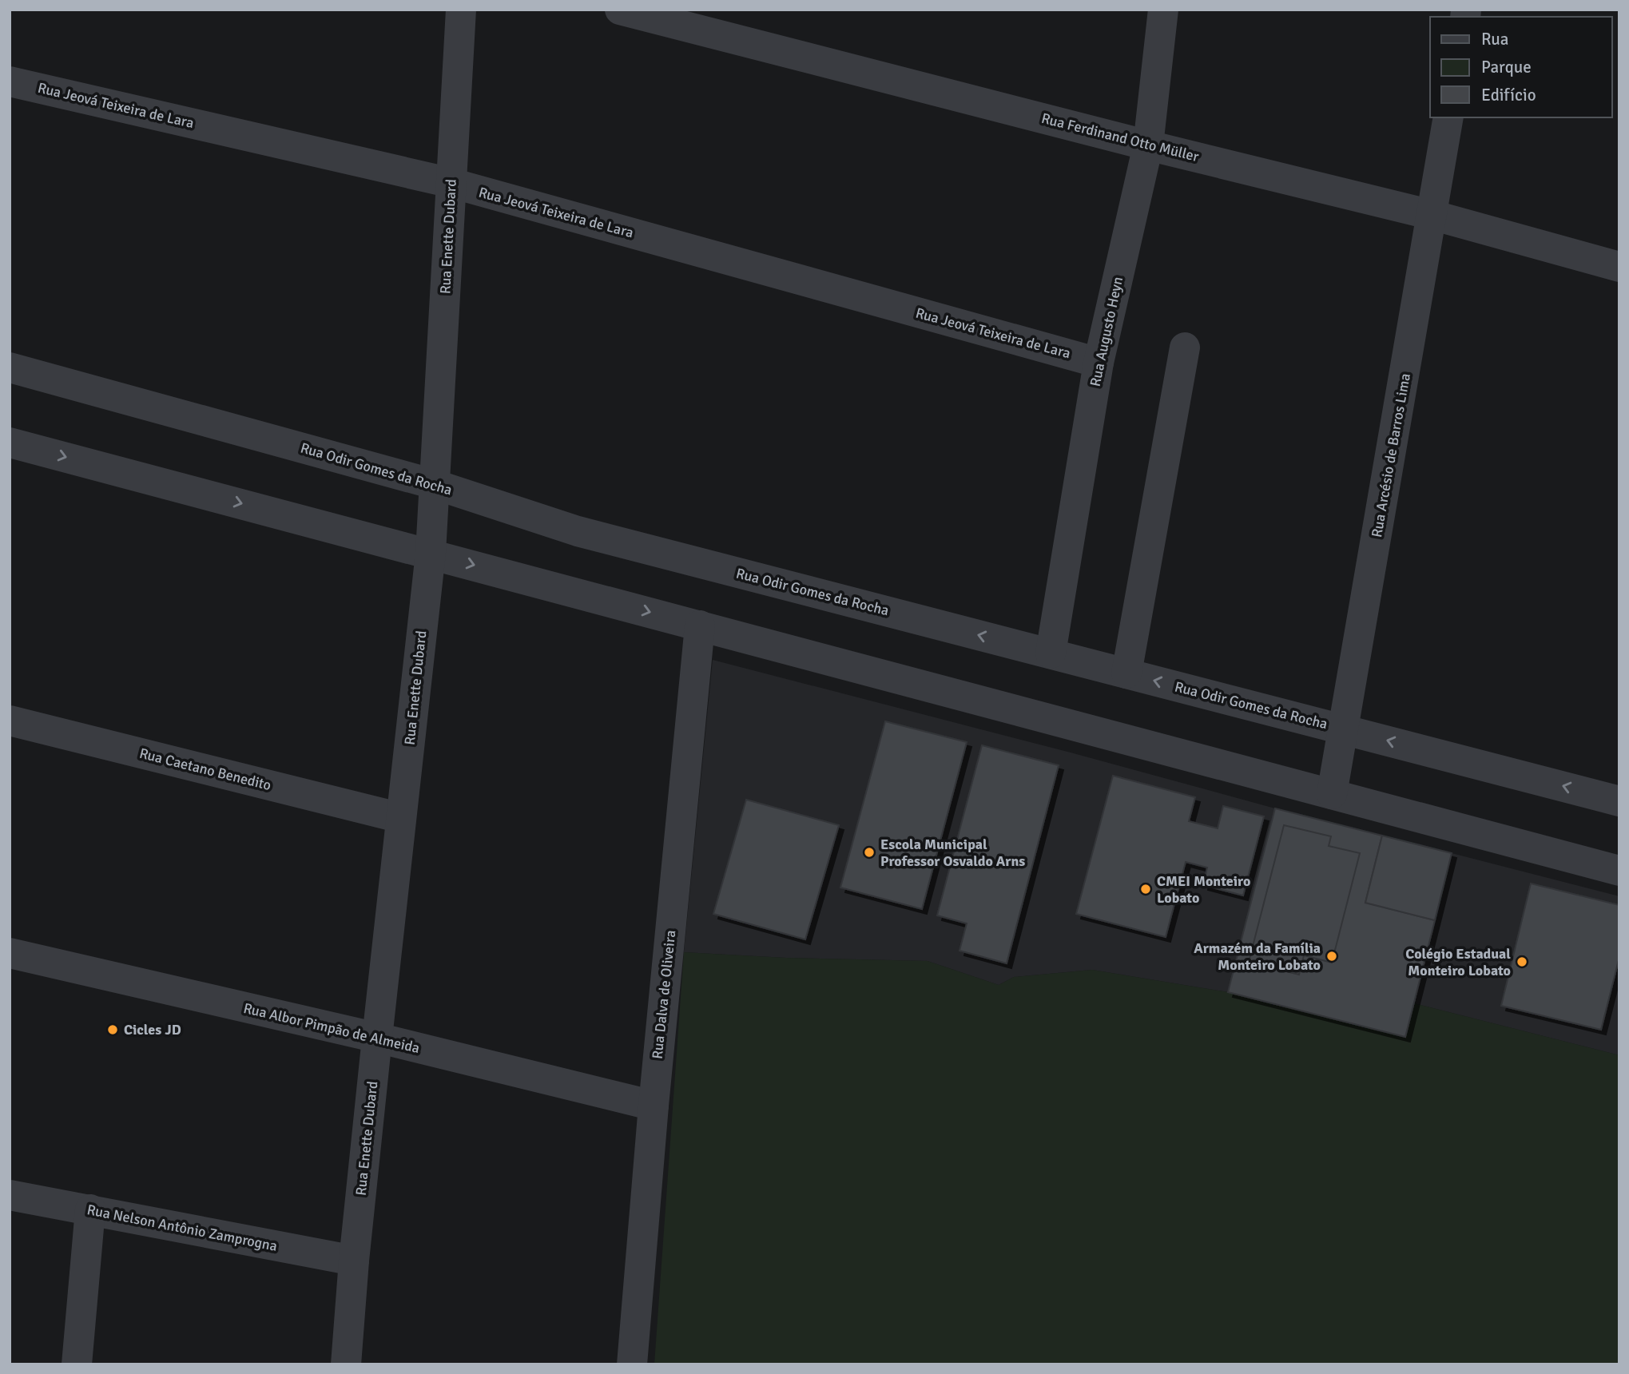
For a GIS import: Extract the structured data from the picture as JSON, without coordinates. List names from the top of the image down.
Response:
{
  "streets": {
    "street": [
      "Rua Jeová Teixeira de Lara",
      "Rua Ferdinand Otto Müller",
      "Rua Enette Dubard",
      "Rua Augusto Heyn",
      "Rua Arcésio de Barros Lima",
      "Rua Odir Gomes da Rocha",
      "Rua Caetano Benedito",
      "Rua Dalva de Oliveira",
      "Rua Albor Pimpão de Almeida",
      "Rua Nelson Antônio Zamprogna"
    ]
  },
  "crossings": [
    ["Rua Jeová Teixeira de Lara", "Rua Enette Dubard"],
    ["Rua Jeová Teixeira de Lara", "Rua Augusto Heyn"],
    ["Rua Ferdinand Otto Müller", "Rua Augusto Heyn"],
    ["Rua Ferdinand Otto Müller", "Rua Arcésio de Barros Lima"],
    ["Rua Enette Dubard", "Rua Odir Gomes da Rocha"],
    ["Rua Enette Dubard", "Rua Caetano Benedito"],
    ["Rua Enette Dubard", "Rua Albor Pimpão de Almeida"],
    ["Rua Enette Dubard", "Rua Nelson Antônio Zamprogna"],
    ["Rua Augusto Heyn", "Rua Odir Gomes da Rocha"],
    ["Rua Arcésio de Barros Lima", "Rua Odir Gomes da Rocha"],
    ["Rua Dalva de Oliveira", "Rua Albor Pimpão de Almeida"]
  ],
  "places": [
    "Escola Municipal Professor Osvaldo Arns",
    "CMEI Monteiro Lobato",
    "Armazém da Família Monteiro Lobato",
    "Colégio Estadual Monteiro Lobato",
    "Cicles JD"
  ],
  "legend": ["Rua", "Parque", "Edifício"]
}
